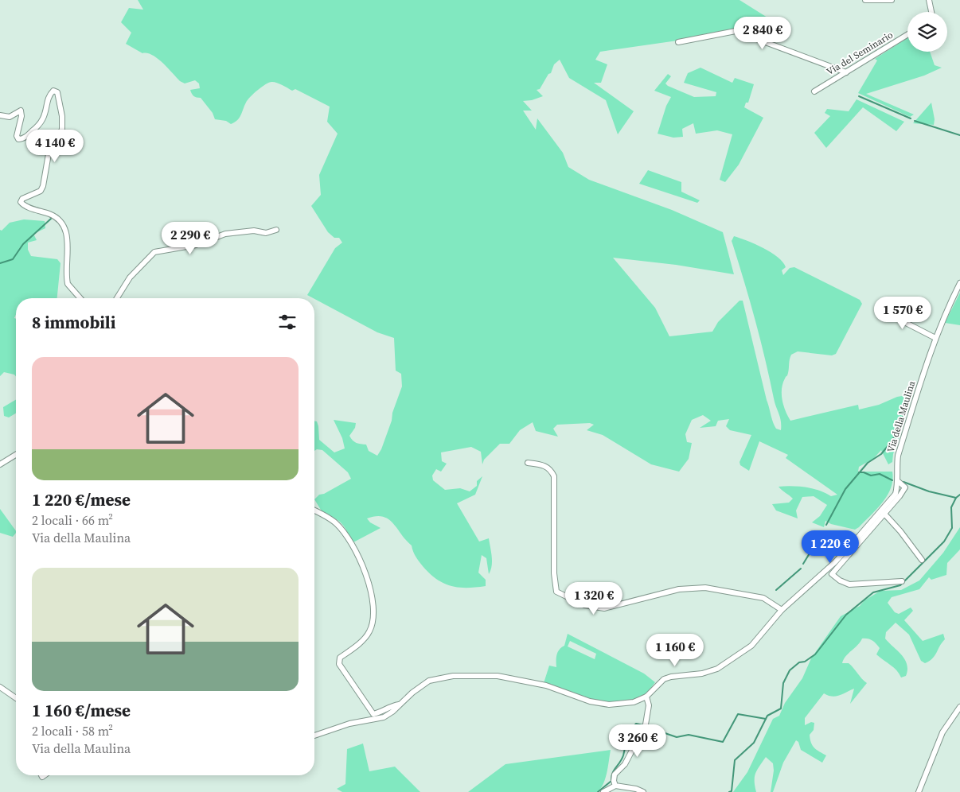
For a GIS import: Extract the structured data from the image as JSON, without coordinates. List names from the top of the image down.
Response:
{
  "streets": {
    "street": ["Via del Seminario", "Via della Maulina"]
  },
  "page": {
    "price": [
      "2 840 €",
      "4 140 €",
      "2 290 €",
      "1 570 €",
      "1 220 €",
      "1 320 €",
      "1 160 €",
      "3 260 €"
    ],
    "heading": "8 immobili",
    "list": [
      {
        "name": "1 220 €/mese",
        "note": "2 locali · 66 m² · Via della Maulina"
      },
      {
        "name": "1 160 €/mese",
        "note": "2 locali · 58 m² · Via della Maulina"
      }
    ]
  }
}
